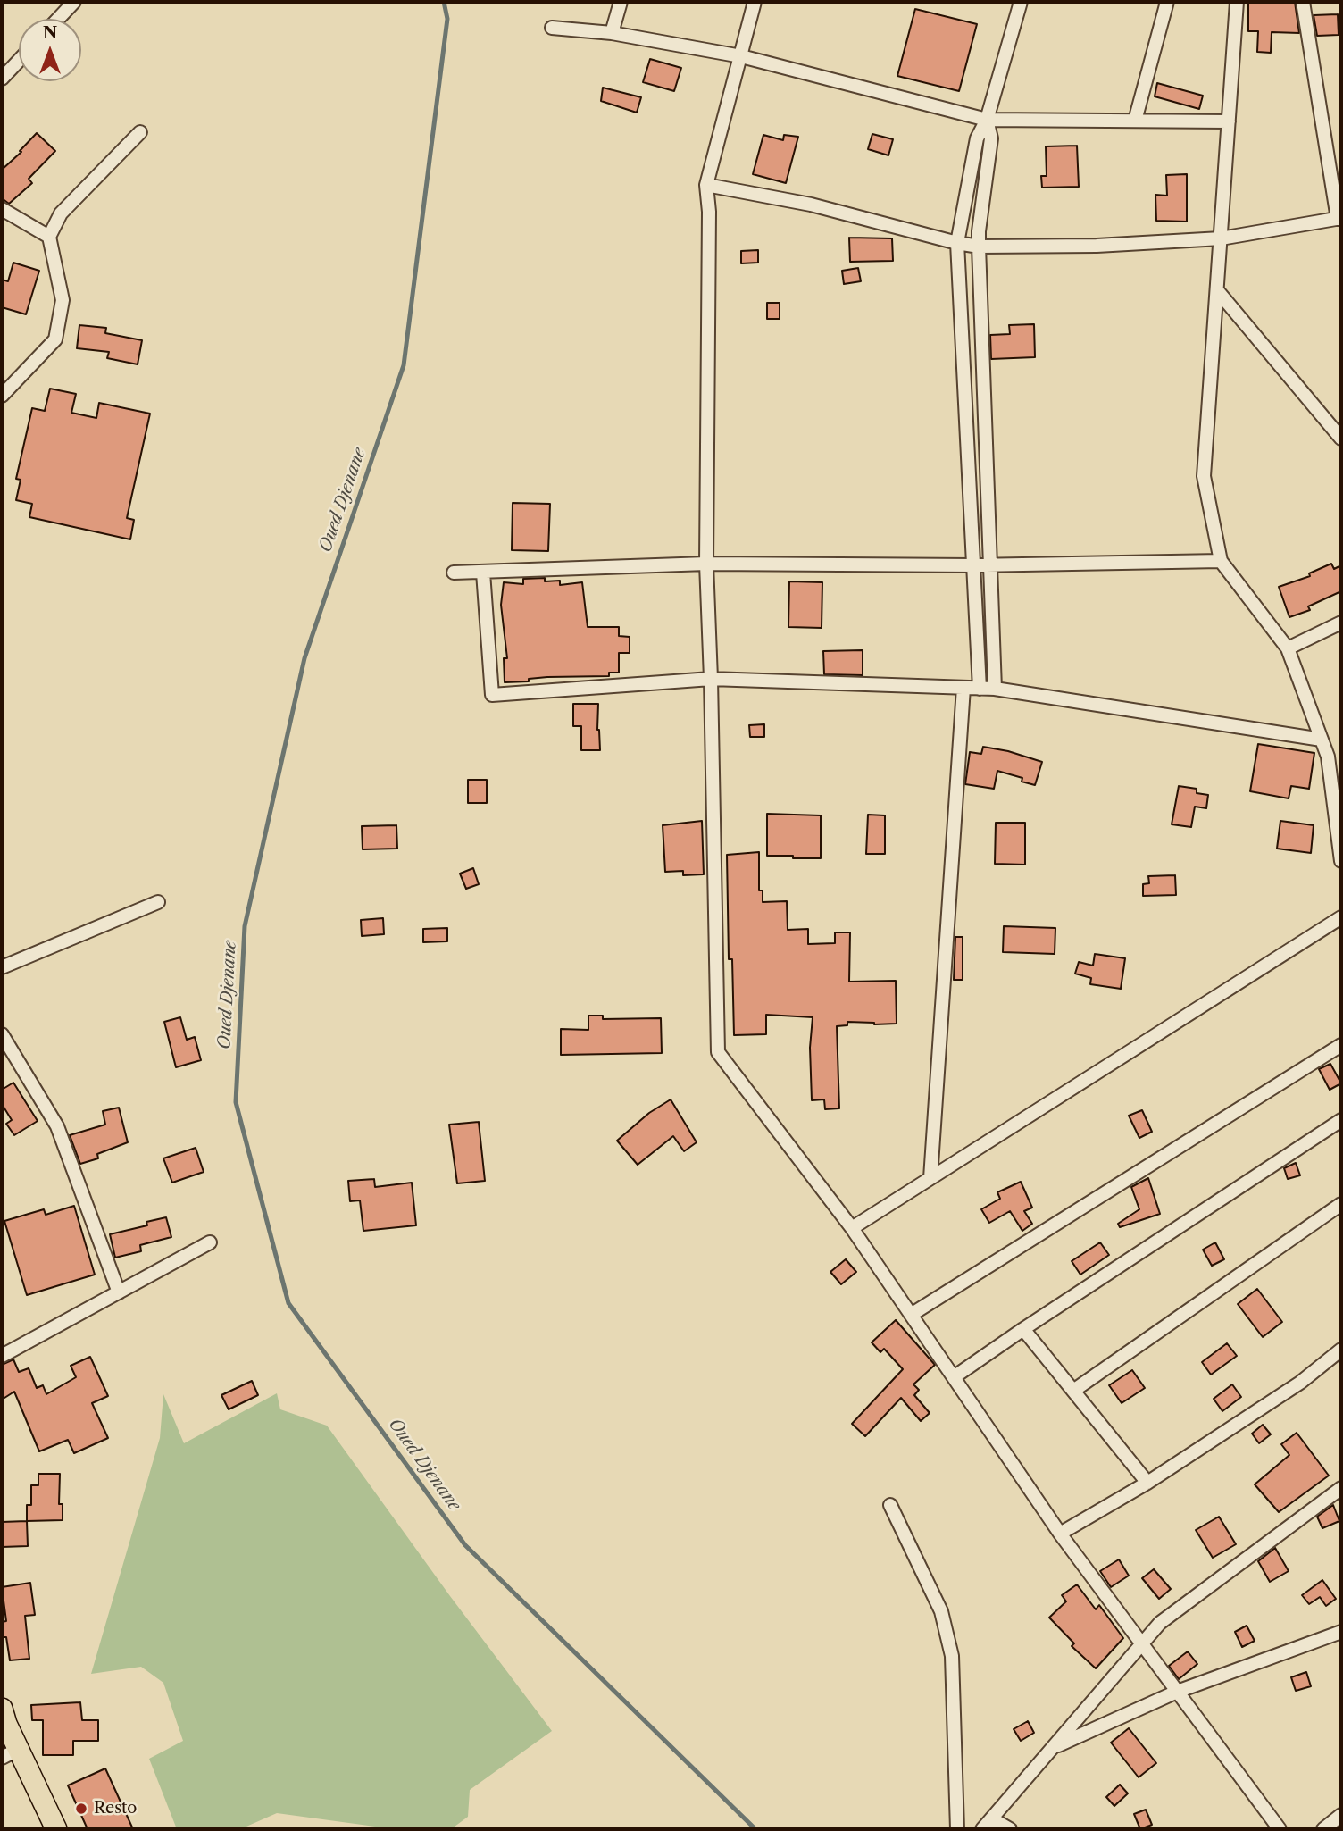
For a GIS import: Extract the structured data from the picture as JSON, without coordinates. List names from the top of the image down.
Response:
{
  "water": ["Oued Djenane"],
  "places": ["Resto"],
  "north": "top"
}
